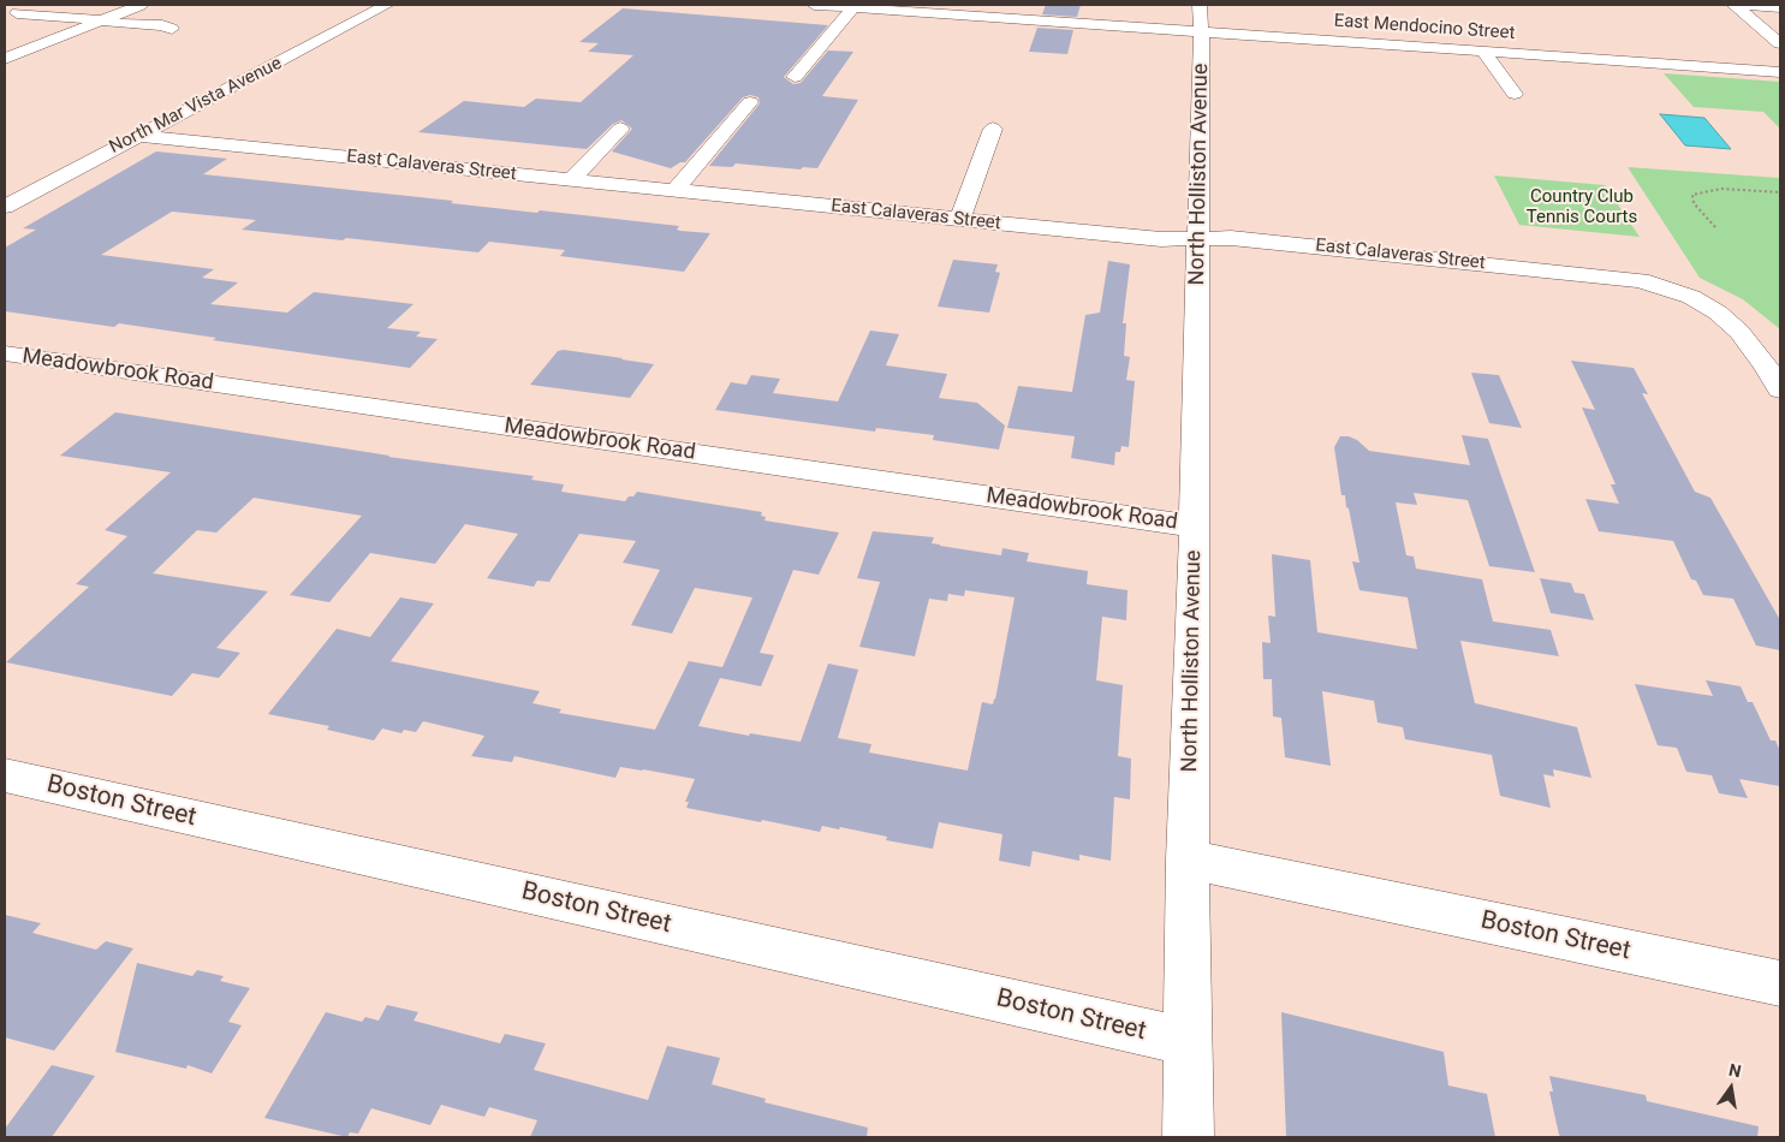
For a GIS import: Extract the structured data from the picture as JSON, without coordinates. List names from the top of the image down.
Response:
{
  "streets": {
    "street": [
      "East Mendocino Street",
      "North Mar Vista Avenue",
      "East Calaveras Street",
      "North Holliston Avenue",
      "Meadowbrook Road",
      "Boston Street"
    ]
  },
  "crossings": [
    ["East Mendocino Street", "North Holliston Avenue"],
    ["North Mar Vista Avenue", "East Calaveras Street"],
    ["East Calaveras Street", "North Holliston Avenue"],
    ["North Holliston Avenue", "Meadowbrook Road"],
    ["North Holliston Avenue", "Boston Street"]
  ],
  "parks": ["Country Club Tennis Courts"],
  "north": "top"
}
